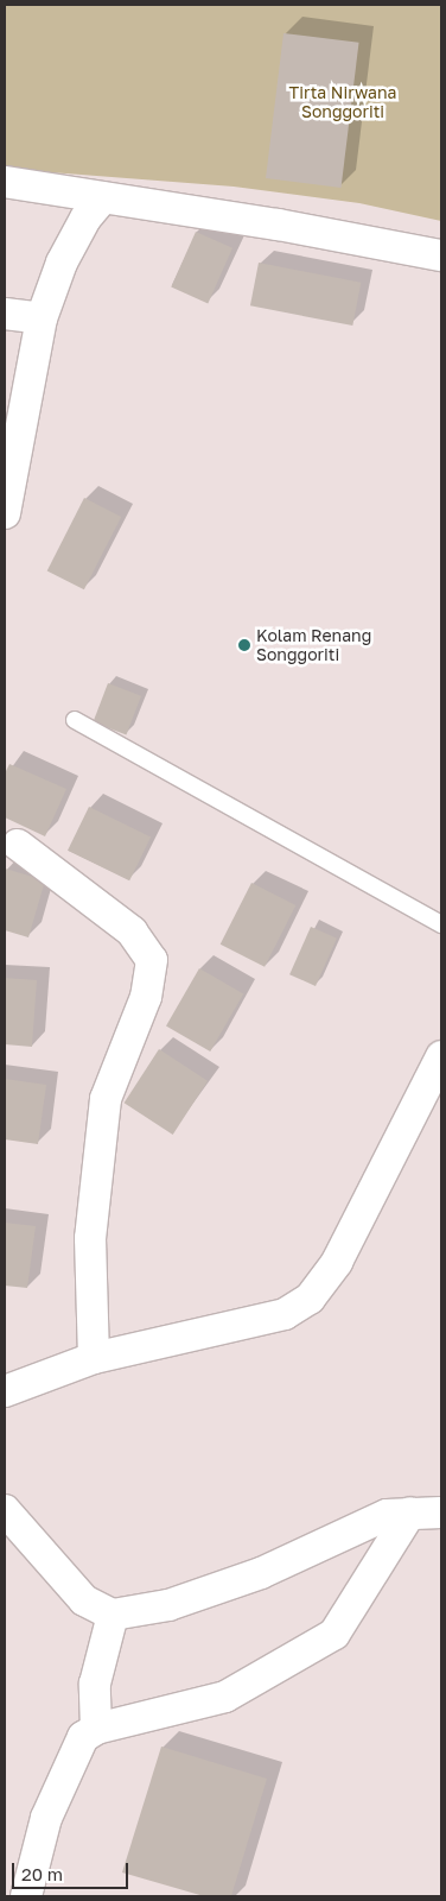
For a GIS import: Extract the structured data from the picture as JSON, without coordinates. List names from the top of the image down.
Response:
{
  "parks": ["Tirta Nirwana Songgoriti"],
  "places": ["Kolam Renang Songgoriti"],
  "scale_bar": "20 m"
}
